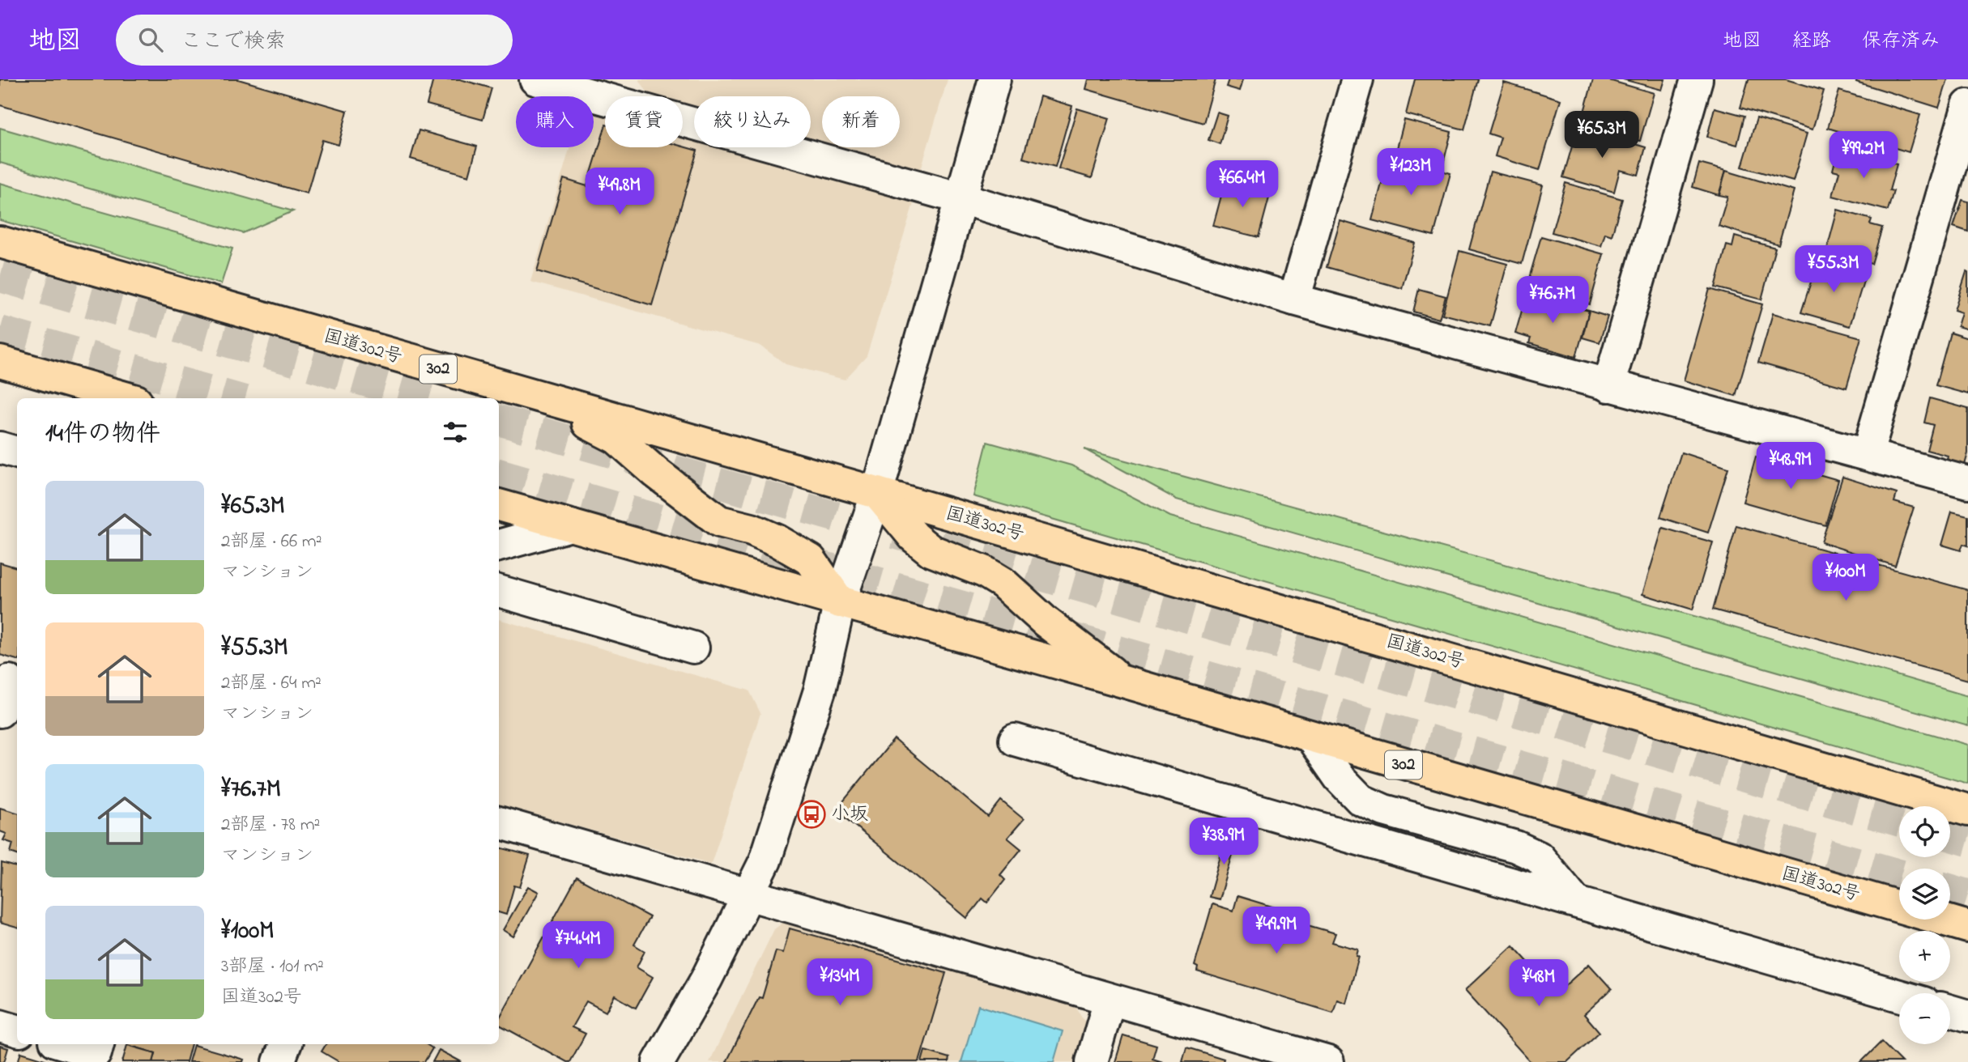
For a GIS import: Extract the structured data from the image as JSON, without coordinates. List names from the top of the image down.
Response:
{
  "streets": {
    "highway": ["国道302号", "302"]
  },
  "places": {
    "bus stop": ["小坂"]
  },
  "page": {
    "header": "地図",
    "search": "ここで検索",
    "nav": ["地図", "経路", "保存済み"],
    "chip": [
      "購入",
      "賃貸",
      "絞り込み",
      "新着"
    ],
    "price": [
      "¥65.3M",
      "¥99.2M",
      "¥123M",
      "¥66.4M",
      "¥49.8M",
      "¥55.3M",
      "¥76.7M",
      "¥48.9M",
      "¥100M",
      "¥38.9M",
      "¥49.9M",
      "¥74.4M",
      "¥134M",
      "¥48M"
    ],
    "heading": "14件の物件",
    "list": [
      {
        "name": "¥65.3M",
        "note": "2部屋 · 66 m² · マンション"
      },
      {
        "name": "¥55.3M",
        "note": "2部屋 · 64 m² · マンション"
      },
      {
        "name": "¥76.7M",
        "note": "2部屋 · 78 m² · マンション"
      },
      {
        "name": "¥100M",
        "note": "3部屋 · 101 m² · 国道302号"
      }
    ],
    "map_buttons": ["+", "−"]
  }
}
